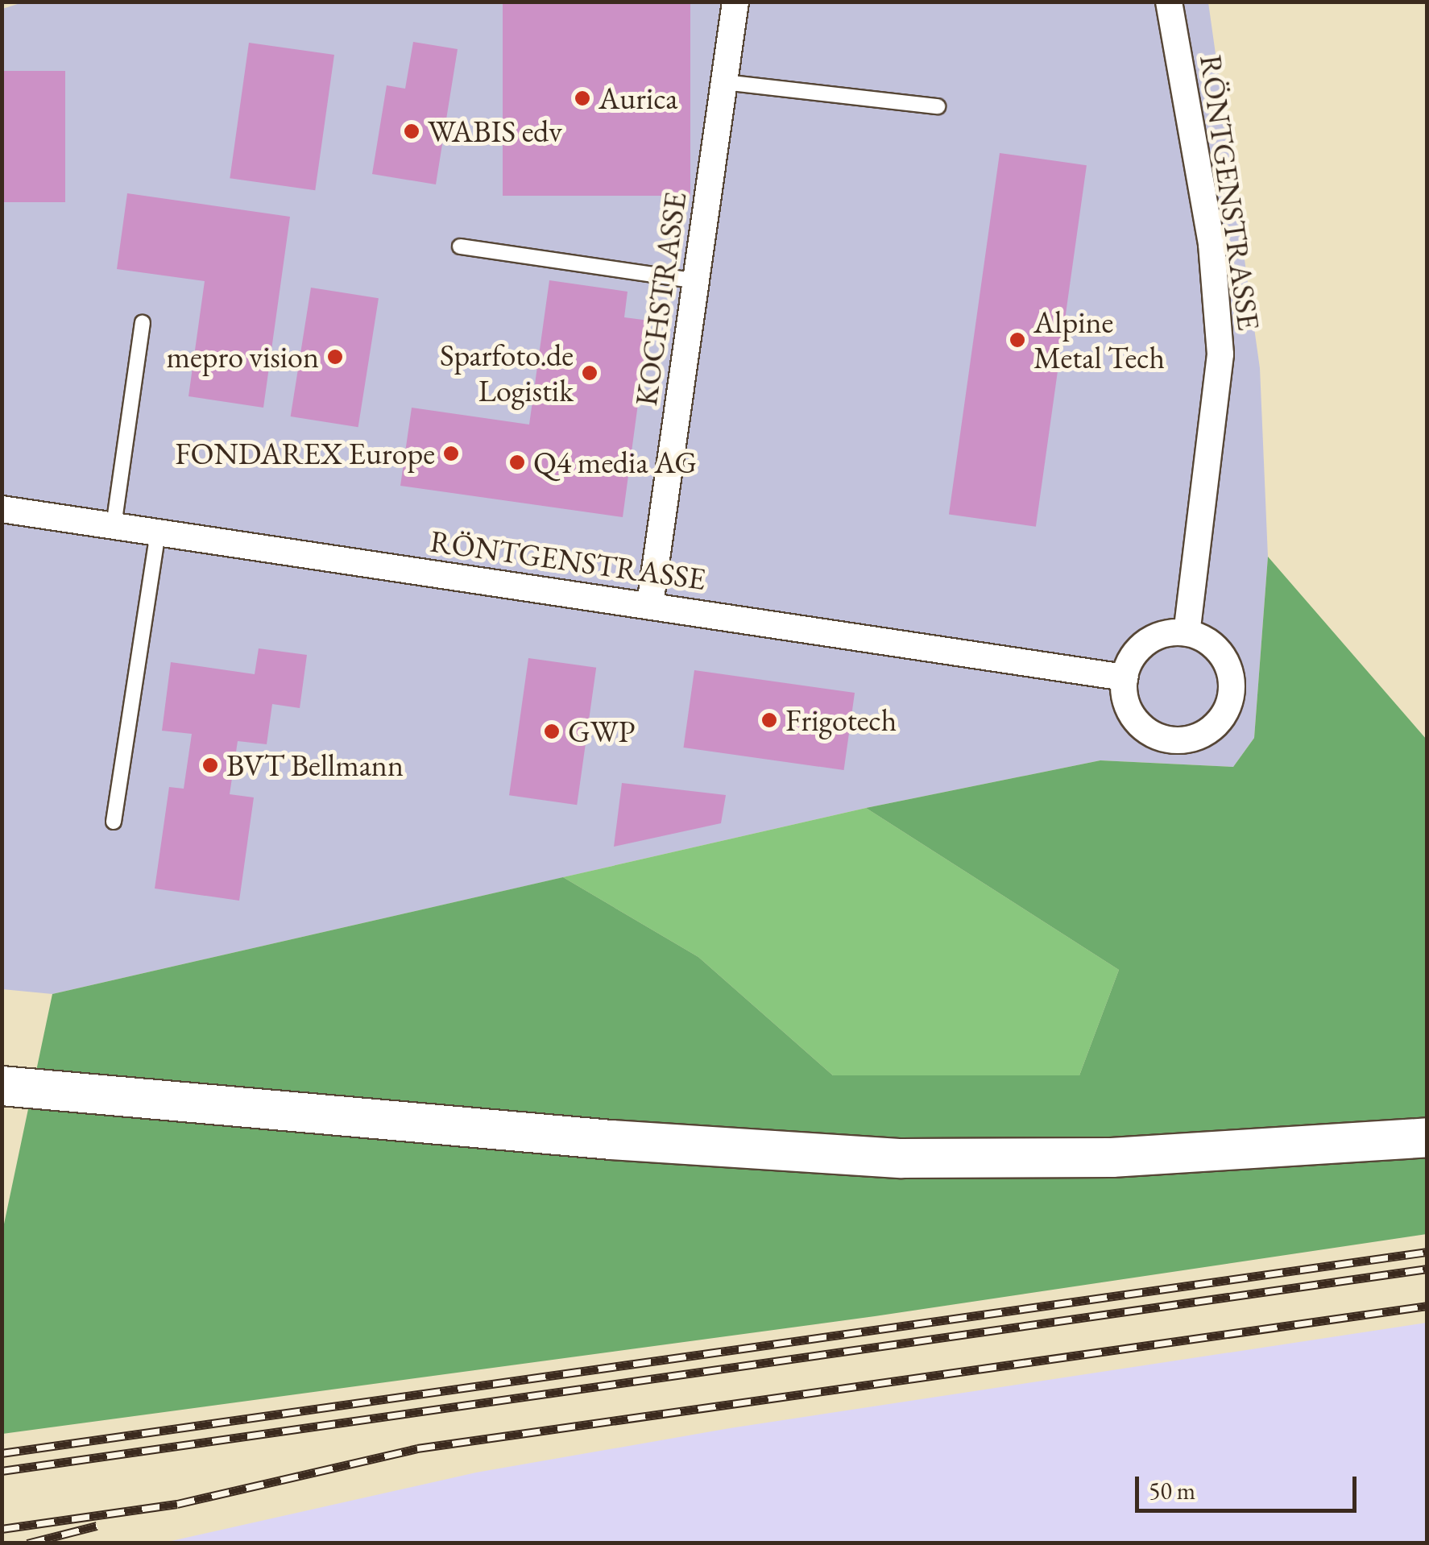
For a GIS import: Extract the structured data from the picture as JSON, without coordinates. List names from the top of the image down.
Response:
{
  "streets": {
    "street": ["RÖNTGENSTRASSE", "KOCHSTRASSE"]
  },
  "crossings": [
    ["RÖNTGENSTRASSE", "KOCHSTRASSE"]
  ],
  "places": [
    "Aurica",
    "WABIS edv",
    "Alpine Metal Tech",
    "mepro vision",
    "Sparfoto.de Logistik",
    "FONDAREX Europe",
    "Q4 media AG",
    "Frigotech",
    "GWP",
    "BVT Bellmann"
  ],
  "scale_bar": "50 m"
}
